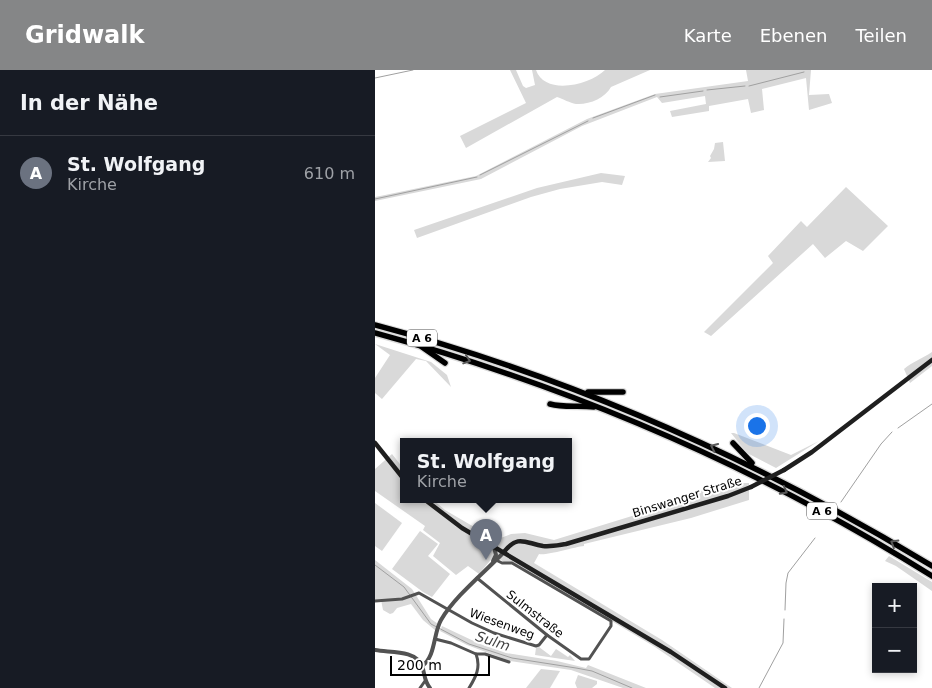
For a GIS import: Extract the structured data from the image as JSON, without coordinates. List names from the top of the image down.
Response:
{
  "streets": {
    "highway": ["A 6"],
    "main road": ["Binswanger Straße"],
    "street": ["Sulmstraße", "Wiesenweg"]
  },
  "crossings": [
    ["Sulmstraße", "Wiesenweg"]
  ],
  "water": ["Sulm"],
  "scale_bar": "200 m",
  "page": {
    "header": "Gridwalk",
    "nav": ["Karte", "Ebenen", "Teilen"],
    "heading": "In der Nähe",
    "list": [
      {
        "mark": "A",
        "name": "St. Wolfgang",
        "note": "Kirche",
        "value": "610 m"
      }
    ],
    "popup": ["St. Wolfgang", "Kirche"],
    "pins": "A",
    "map_buttons": ["+", "−"],
    "scale": "200 m"
  }
}
